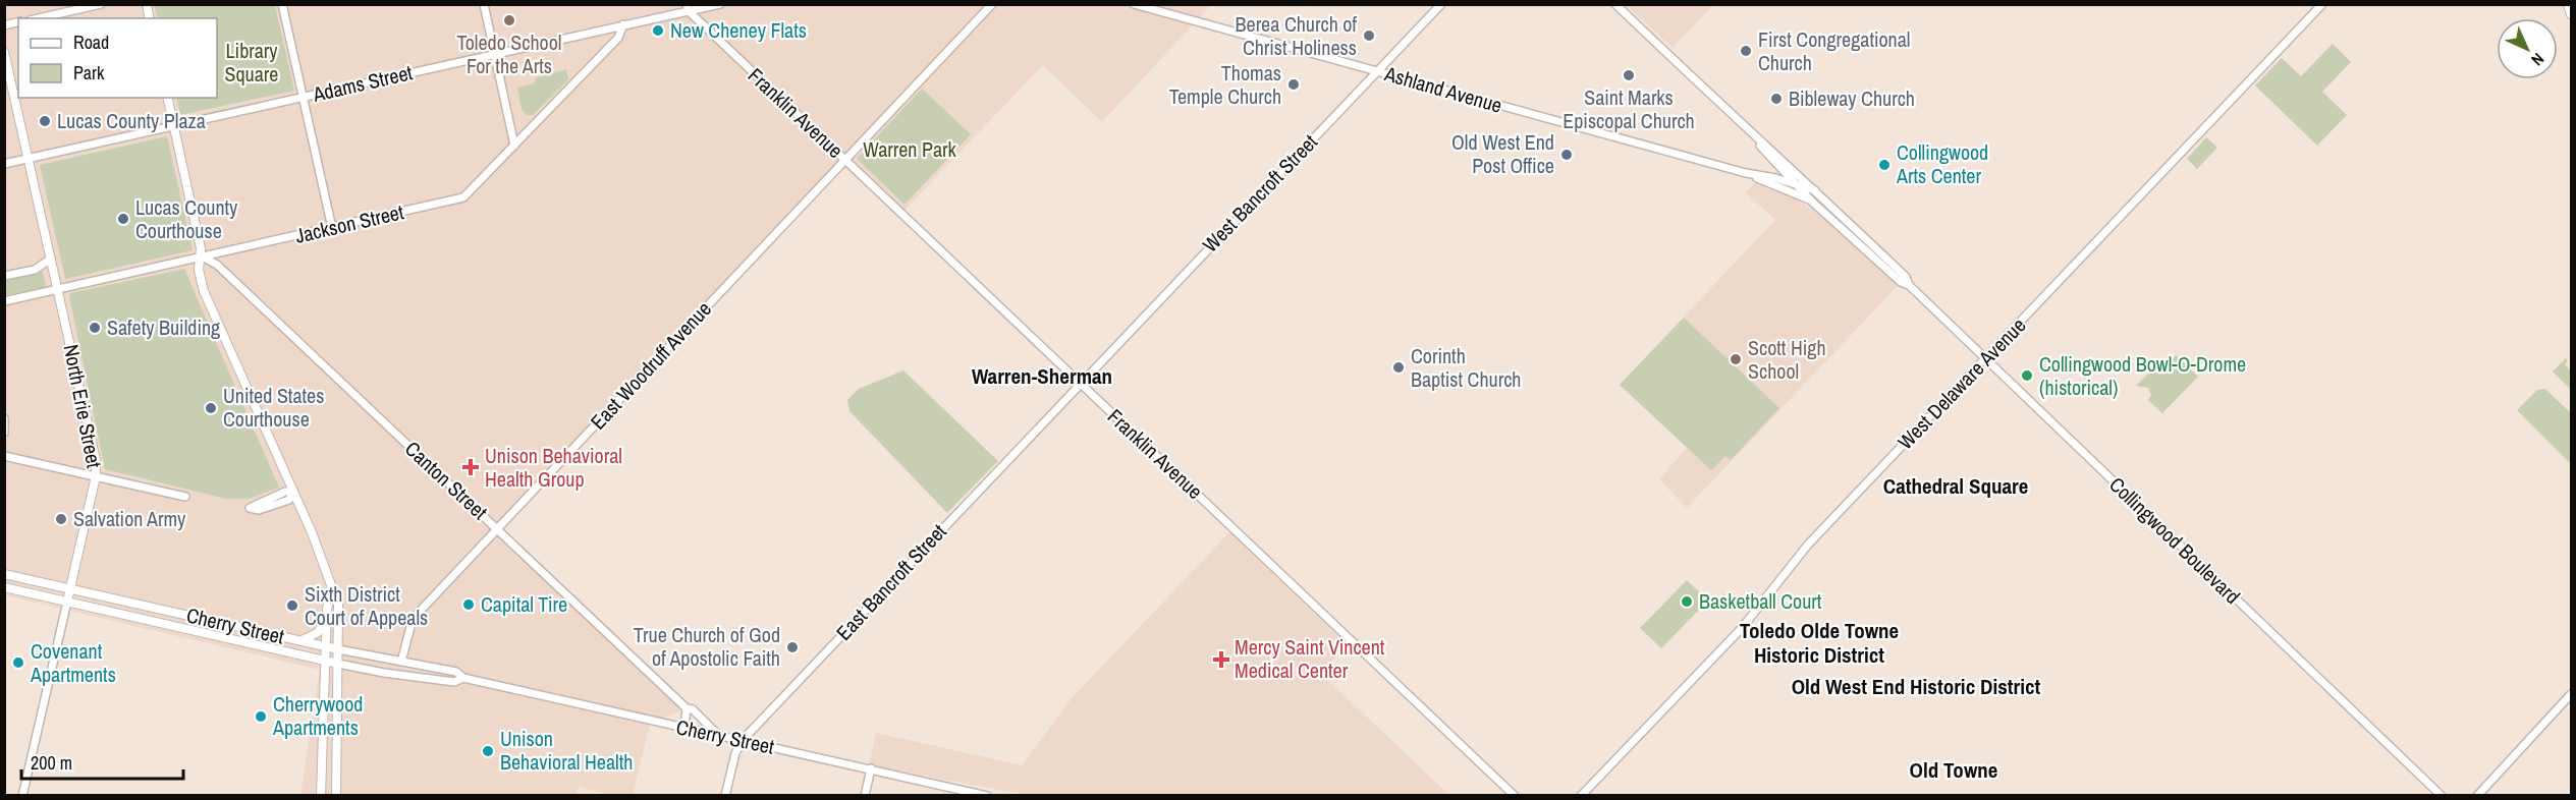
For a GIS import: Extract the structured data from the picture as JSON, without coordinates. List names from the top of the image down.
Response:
{
  "streets": {
    "main road": ["North Erie Street", "Cherry Street"],
    "street": [
      "Adams Street",
      "Ashland Avenue",
      "Franklin Avenue",
      "West Bancroft Street",
      "Jackson Street",
      "East Woodruff Avenue",
      "West Delaware Avenue",
      "Canton Street",
      "Collingwood Boulevard",
      "East Bancroft Street"
    ]
  },
  "crossings": [
    ["Adams Street", "Franklin Avenue"],
    ["Adams Street", "Jackson Street"],
    ["Adams Street", "North Erie Street"],
    ["Ashland Avenue", "West Bancroft Street"],
    ["Ashland Avenue", "Collingwood Boulevard"],
    ["Franklin Avenue", "West Bancroft Street"],
    ["Franklin Avenue", "East Woodruff Avenue"],
    ["Franklin Avenue", "East Bancroft Street"],
    ["West Bancroft Street", "East Bancroft Street"],
    ["Jackson Street", "North Erie Street"],
    ["Jackson Street", "Canton Street"],
    ["East Woodruff Avenue", "Canton Street"],
    ["East Woodruff Avenue", "Cherry Street"],
    ["West Delaware Avenue", "Collingwood Boulevard"],
    ["North Erie Street", "Cherry Street"],
    ["Canton Street", "Cherry Street"],
    ["East Bancroft Street", "Cherry Street"]
  ],
  "districts": [
    "Warren-Sherman",
    "Cathedral Square",
    "Toledo Olde Towne Historic District",
    "Old West End Historic District",
    "Old Towne"
  ],
  "parks": ["Library Square", "Warren Park"],
  "places": {
    "other": [
      "Toledo School For the Arts",
      "New Cheney Flats",
      "Berea Church of Christ Holiness",
      "First Congregational Church",
      "Saint Marks Episcopal Church",
      "Thomas Temple Church",
      "Bibleway Church",
      "Lucas County Plaza",
      "Old West End Post Office",
      "Collingwood Arts Center",
      "Lucas County Courthouse",
      "Safety Building",
      "Scott High School",
      "Corinth Baptist Church",
      "Collingwood Bowl-O-Drome (historical)",
      "United States Courthouse",
      "Salvation Army",
      "Basketball Court",
      "Capital Tire",
      "Sixth District Court of Appeals",
      "True Church of God of Apostolic Faith",
      "Covenant Apartments",
      "Cherrywood Apartments",
      "Unison Behavioral Health"
    ],
    "health": ["Unison Behavioral Health Group", "Mercy Saint Vincent Medical Center"]
  },
  "legend": ["Road", "Park"],
  "scale_bar": "200 m",
  "north": "bottom right"
}
